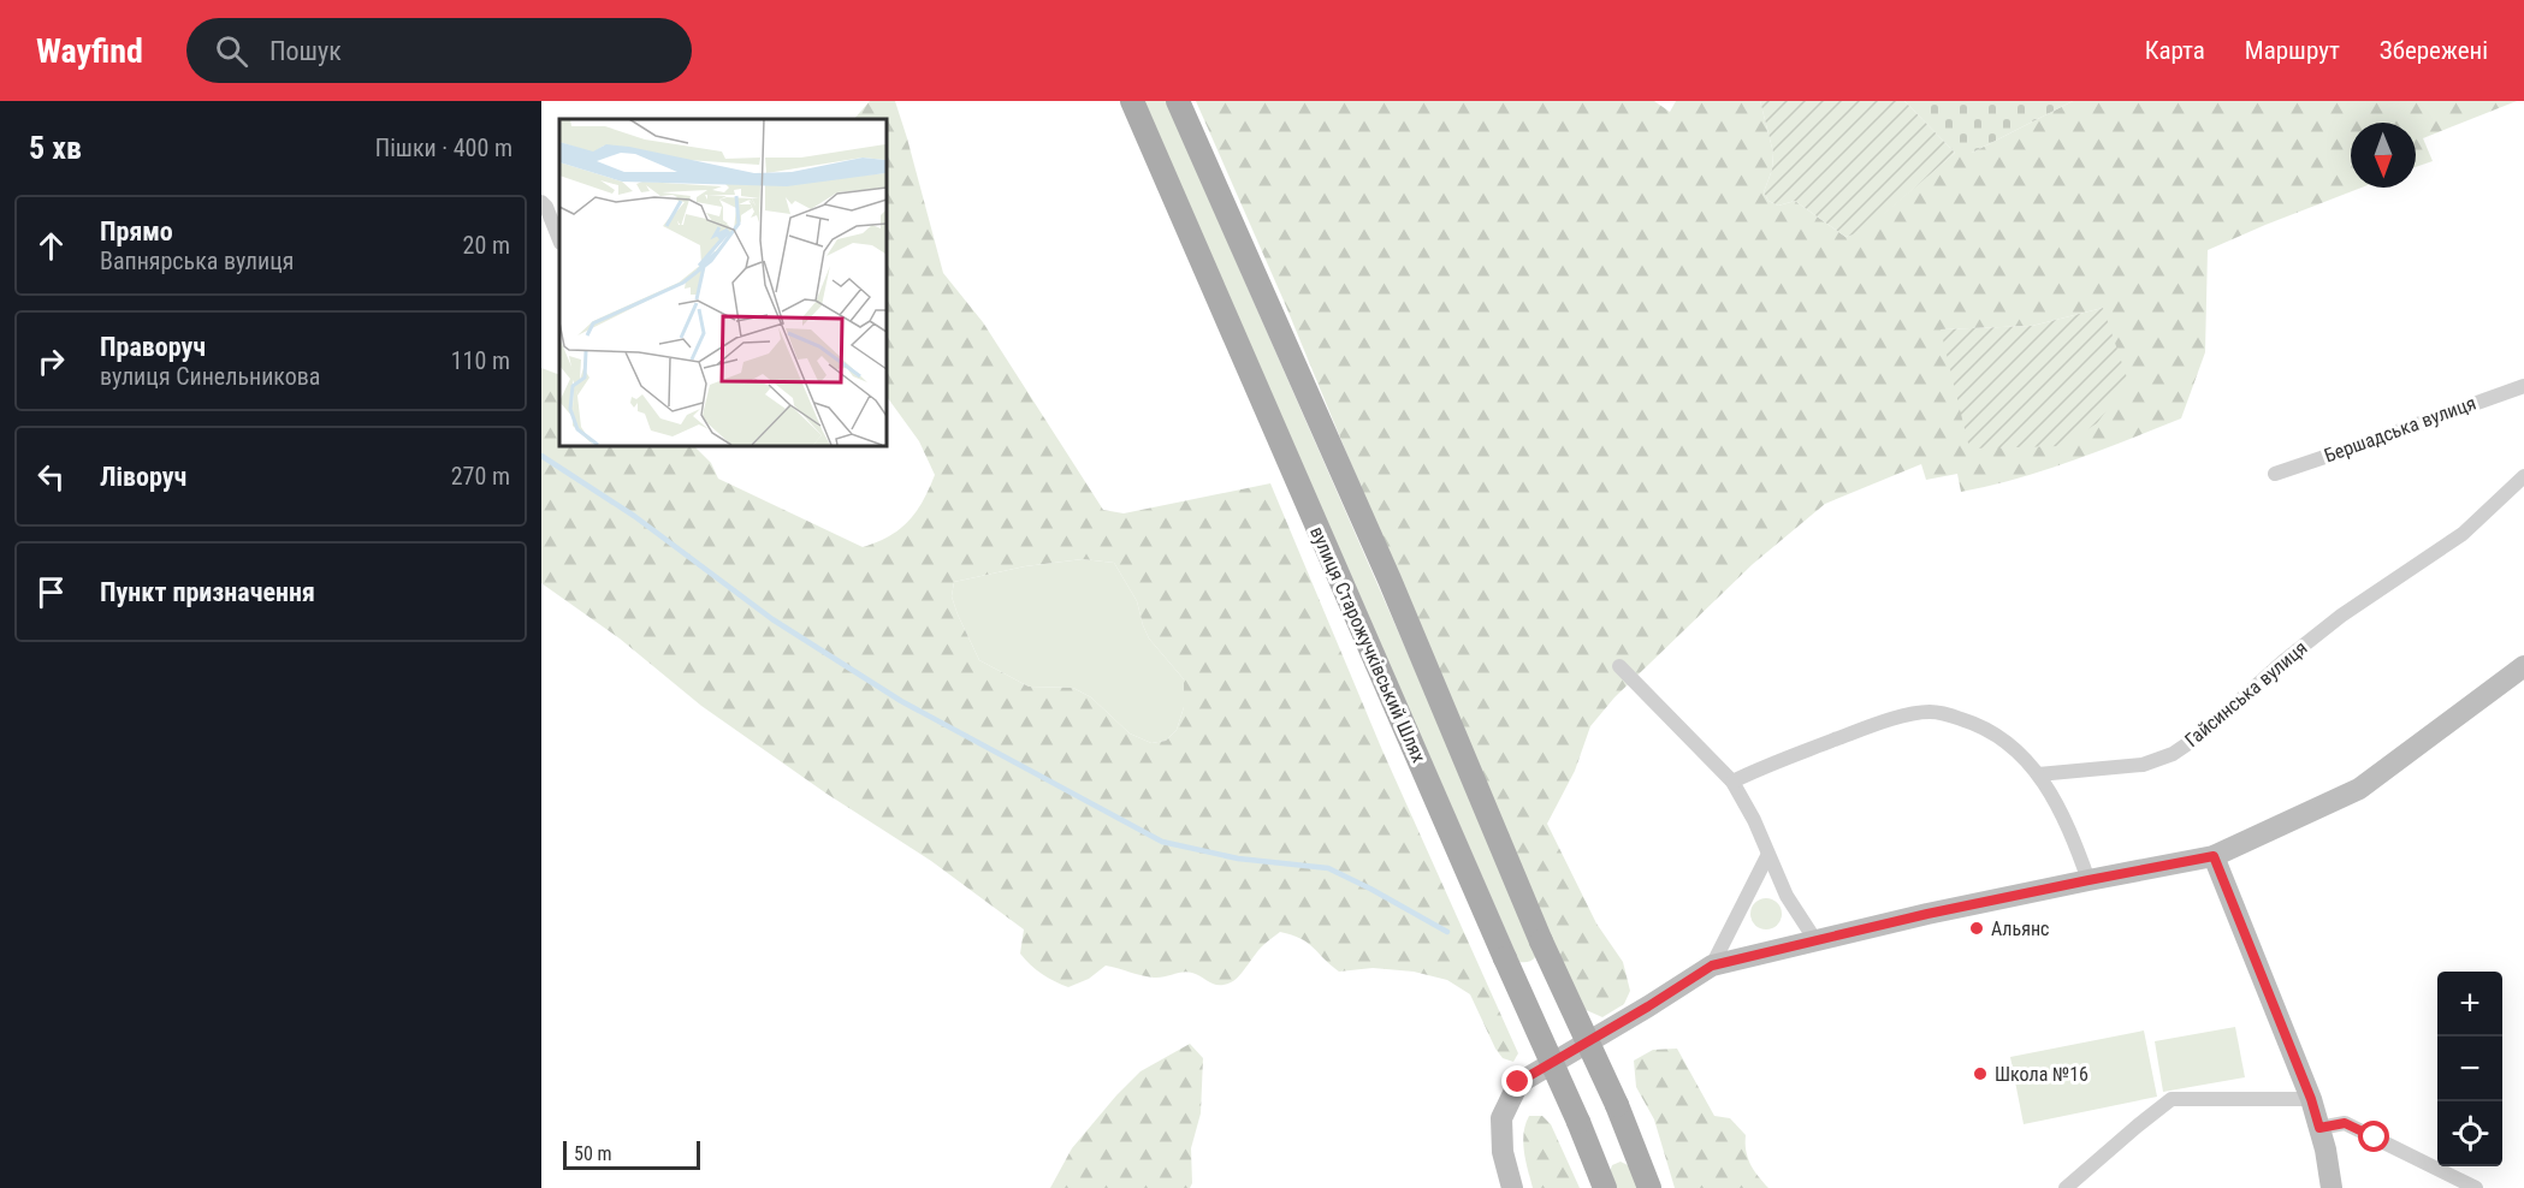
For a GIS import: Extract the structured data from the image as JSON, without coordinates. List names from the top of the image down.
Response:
{
  "streets": {
    "main road": ["вулиця Старожучківський Шлях"],
    "street": ["Бершадська вулиця", "Гайсинська вулиця"]
  },
  "places": ["Альянс", "Школа №16"],
  "scale_bar": "50 m",
  "north": "bottom",
  "page": {
    "header": "Wayfind",
    "search": "Пошук",
    "nav": ["Карта", "Маршрут", "Збережені"],
    "heading": ["5 хв", "Пішки · 400 m"],
    "list": [
      ["Прямо", "Вапнярська вулиця", "20 m"],
      ["Праворуч", "вулиця Синельникова", "110 m"],
      ["Ліворуч", "270 m"],
      "Пункт призначення"
    ],
    "map_buttons": ["+", "−"],
    "scale": "50 m"
  }
}
